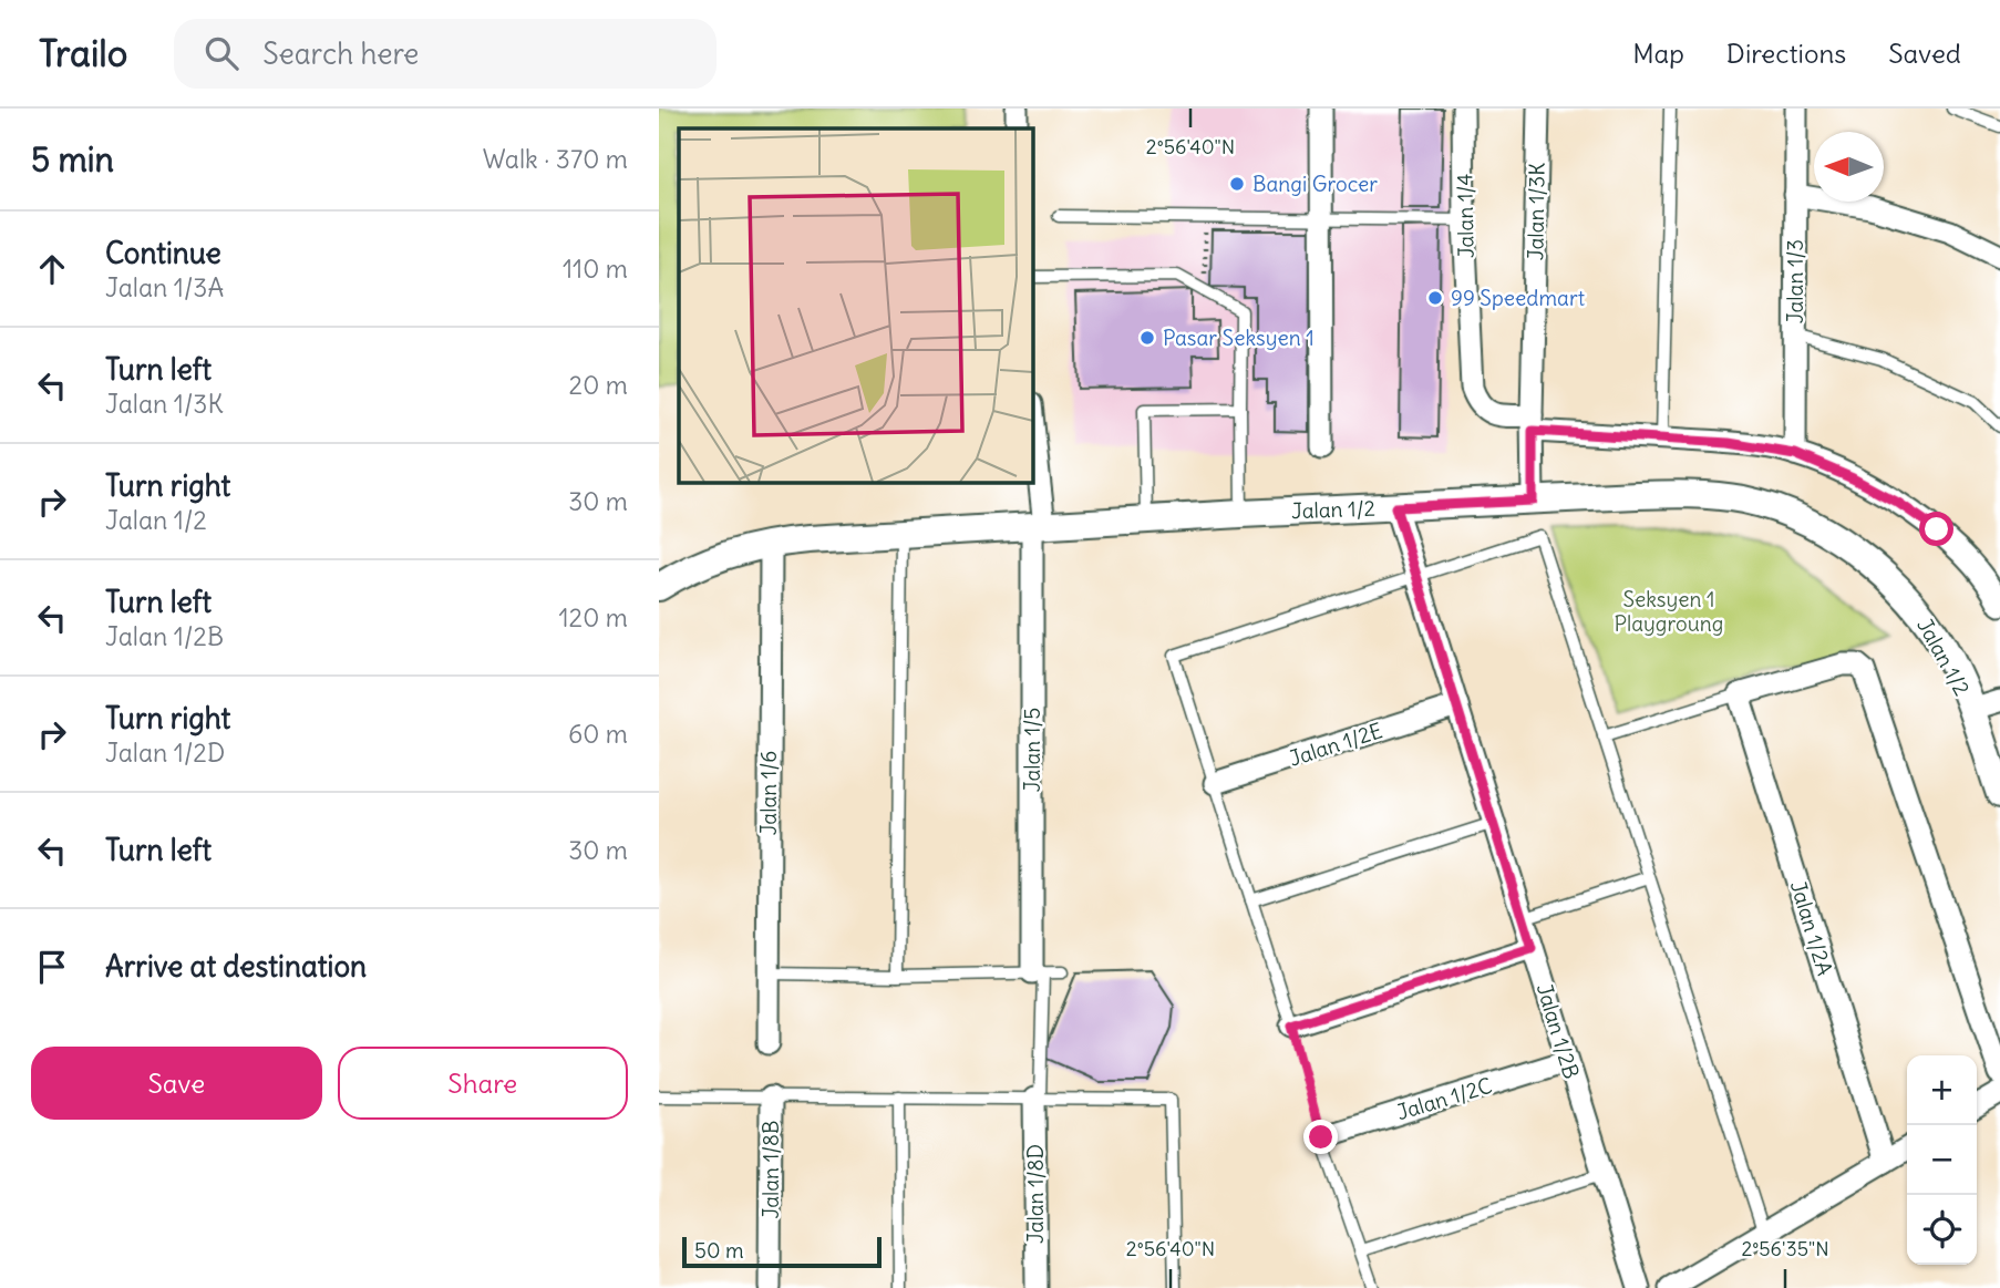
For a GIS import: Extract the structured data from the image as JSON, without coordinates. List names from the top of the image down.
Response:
{
  "streets": {
    "street": [
      "Jalan 1/3K",
      "Jalan 1/4",
      "Jalan 1/3",
      "Jalan 1/2",
      "Jalan 1/2E",
      "Jalan 1/5",
      "Jalan 1/6",
      "Jalan 1/2A",
      "Jalan 1/2B",
      "Jalan 1/2C",
      "Jalan 1/8B",
      "Jalan 1/8D"
    ]
  },
  "crossings": [
    ["Jalan 1/3K", "Jalan 1/4"],
    ["Jalan 1/3K", "Jalan 1/2"],
    ["Jalan 1/4", "Jalan 1/3"],
    ["Jalan 1/2", "Jalan 1/5"],
    ["Jalan 1/2", "Jalan 1/6"],
    ["Jalan 1/2", "Jalan 1/2B"],
    ["Jalan 1/2E", "Jalan 1/2B"],
    ["Jalan 1/2B", "Jalan 1/2C"]
  ],
  "parks": ["Seksyen 1 Playgroung"],
  "places": ["Bangi Grocer", "99 Speedmart", "Pasar Seksyen 1"],
  "scale_bar": "50 m",
  "north": "left",
  "page": {
    "header": "Trailo",
    "search": "Search here",
    "nav": ["Map", "Directions", "Saved"],
    "heading": ["5 min", "Walk · 370 m"],
    "list": [
      ["Continue", "Jalan 1/3A", "110 m"],
      ["Turn left", "Jalan 1/3K", "20 m"],
      ["Turn right", "Jalan 1/2", "30 m"],
      ["Turn left", "Jalan 1/2B", "120 m"],
      ["Turn right", "Jalan 1/2D", "60 m"],
      ["Turn left", "30 m"],
      "Arrive at destination"
    ],
    "buttons": ["Save", "Share"],
    "map_buttons": ["+", "−"],
    "scale": "50 m"
  },
  "coordinates": ["2°56'40\"N", "2°56'35\"N"]
}
